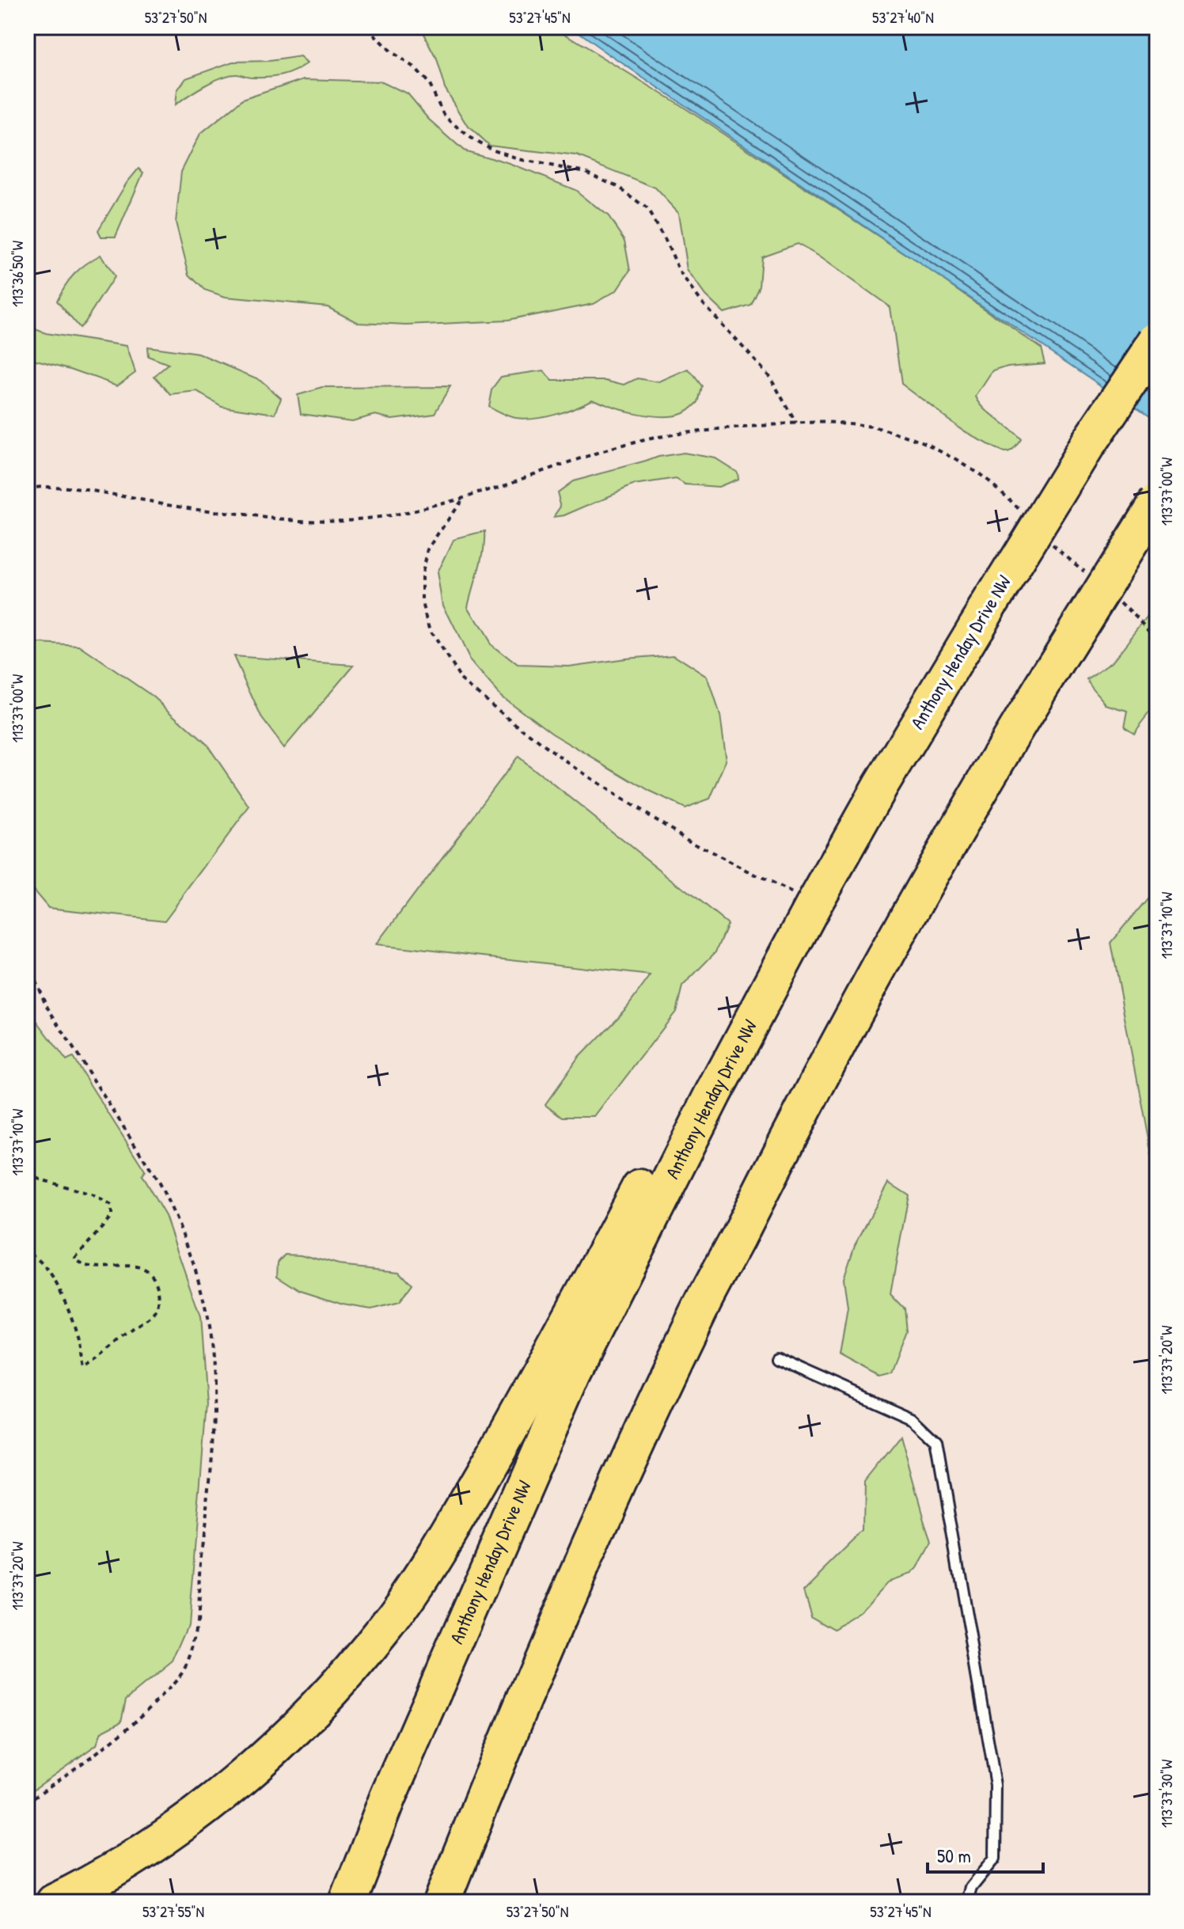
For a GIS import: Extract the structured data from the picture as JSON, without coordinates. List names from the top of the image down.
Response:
{
  "streets": {
    "highway": ["Anthony Henday Drive NW"]
  },
  "scale_bar": "50 m",
  "coordinates": [
    "53°27'50\"N",
    "53°27'45\"N",
    "53°27'40\"N",
    "113°36'50\"W",
    "113°37'00\"W",
    "113°37'10\"W",
    "113°37'20\"W",
    "113°37'30\"W",
    "53°27'55\"N"
  ]
}
